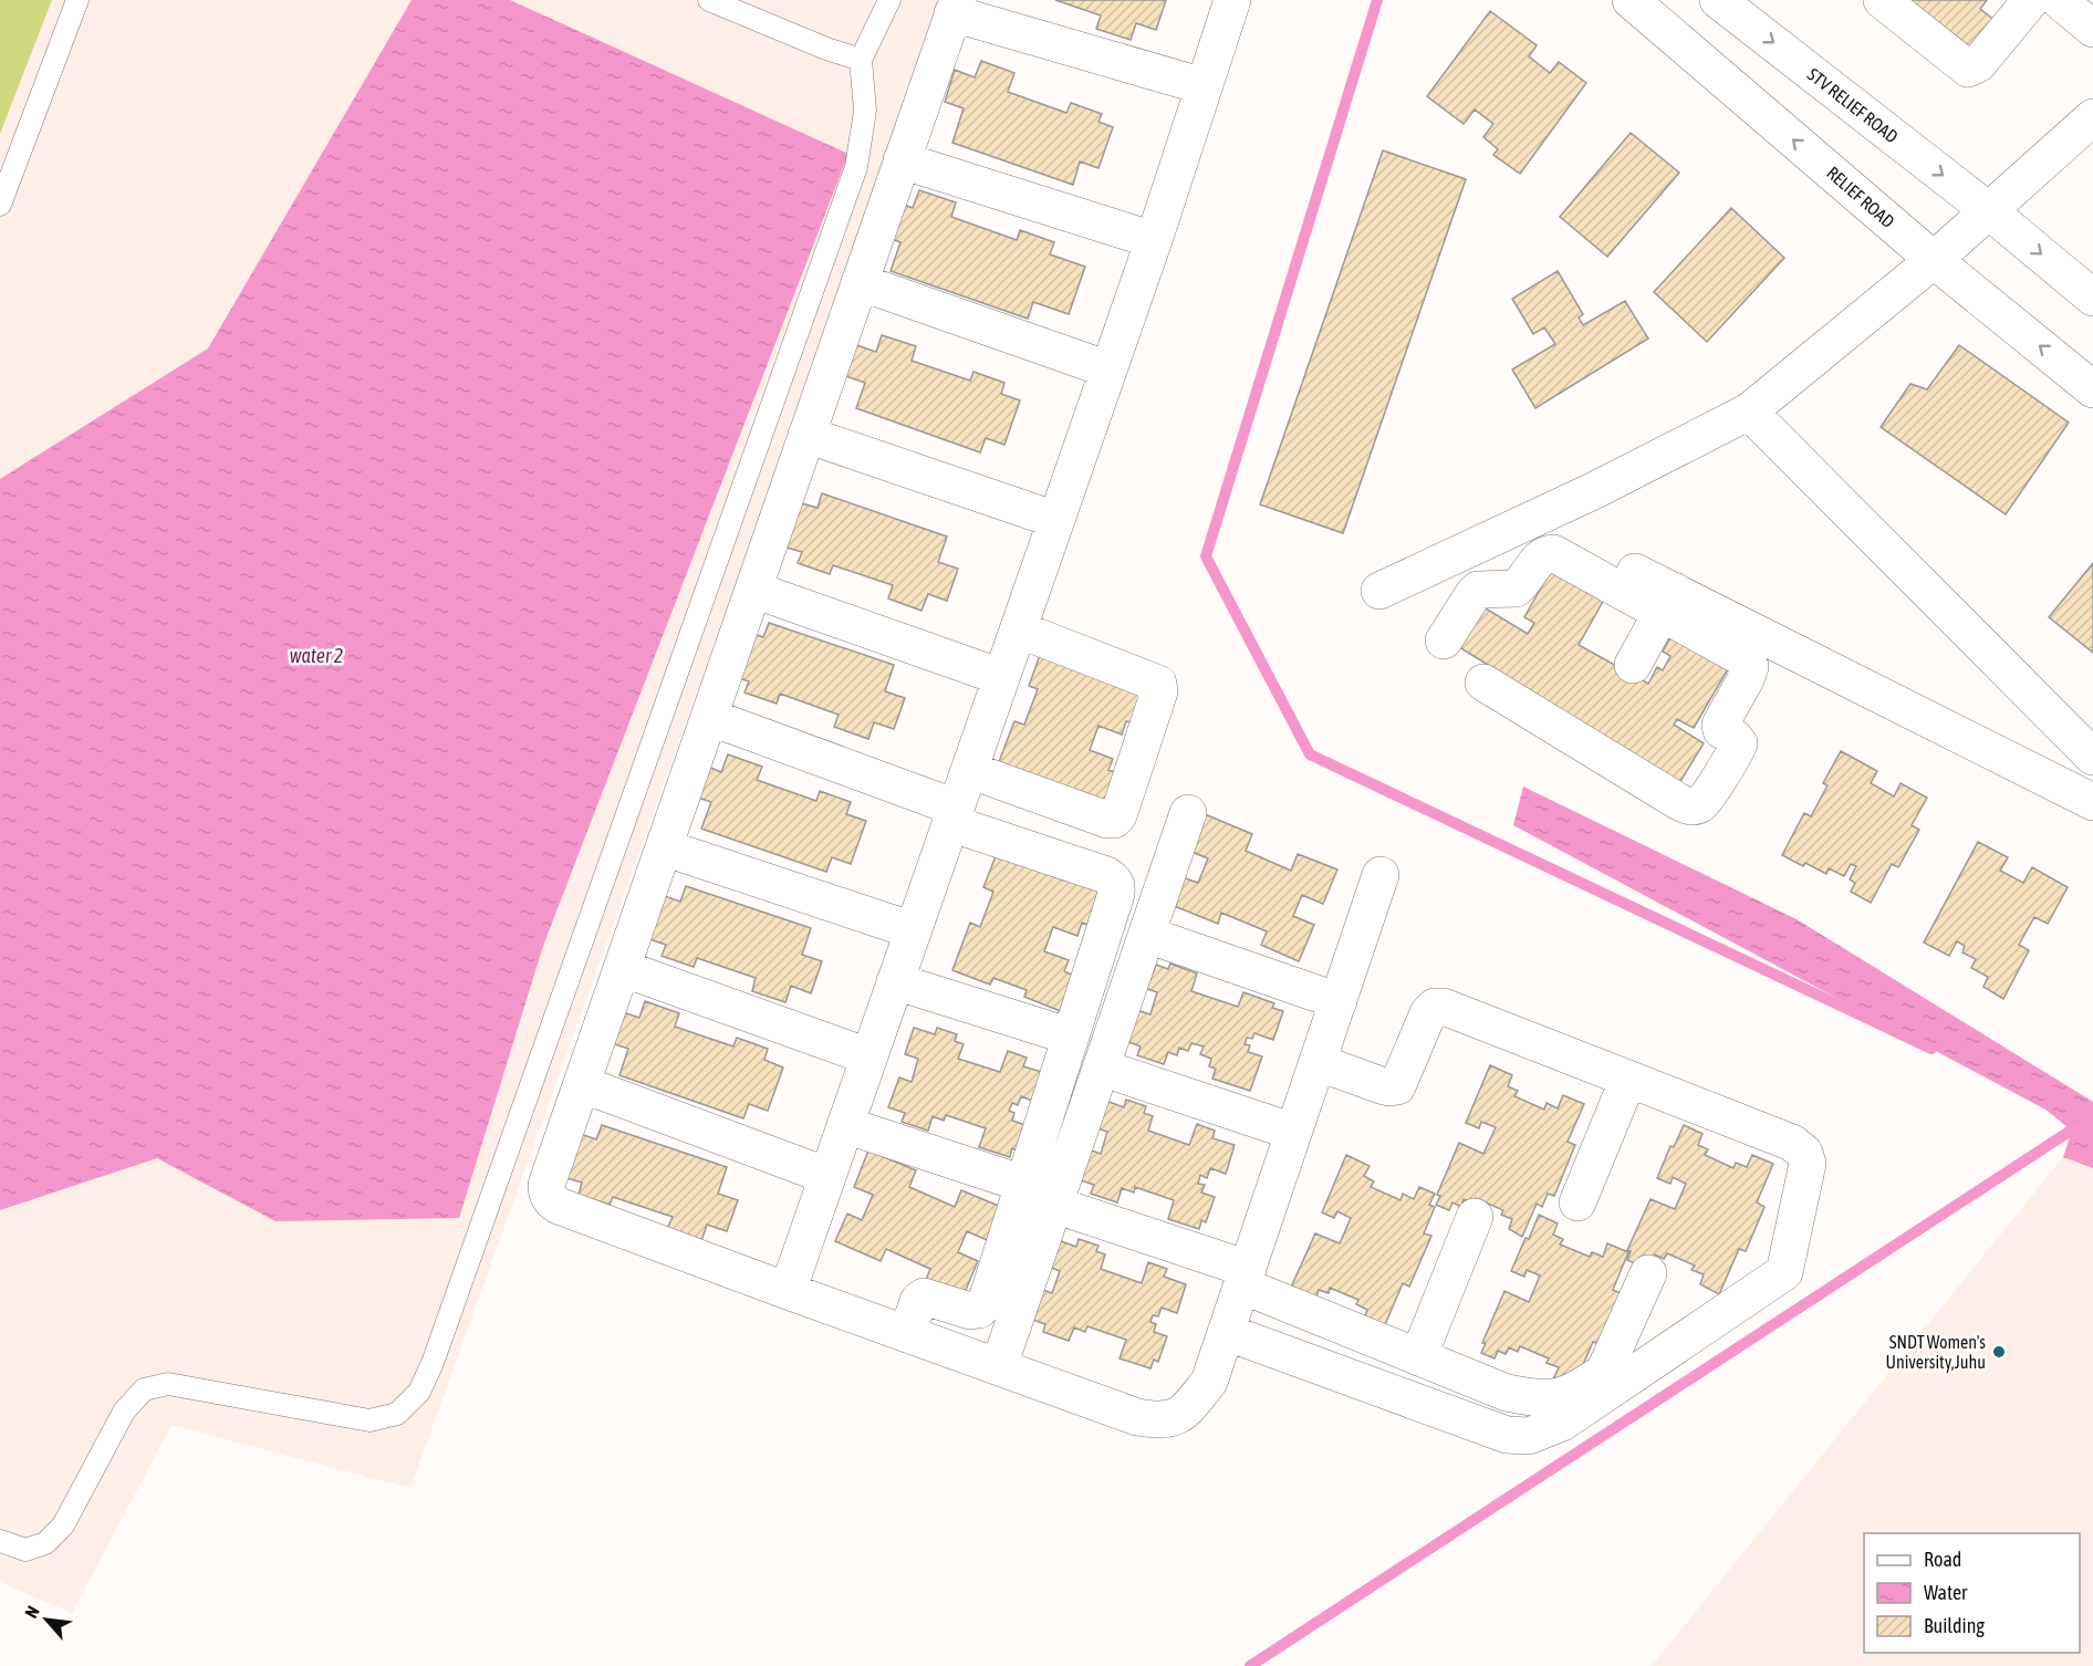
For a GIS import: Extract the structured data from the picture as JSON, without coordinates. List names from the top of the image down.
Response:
{
  "streets": {
    "street": ["STV RELIEF ROAD", "RELIEF ROAD"]
  },
  "water": ["water 2"],
  "places": ["SNDT Women's University,Juhu"],
  "legend": ["Road", "Water", "Building"],
  "north": "top left"
}
